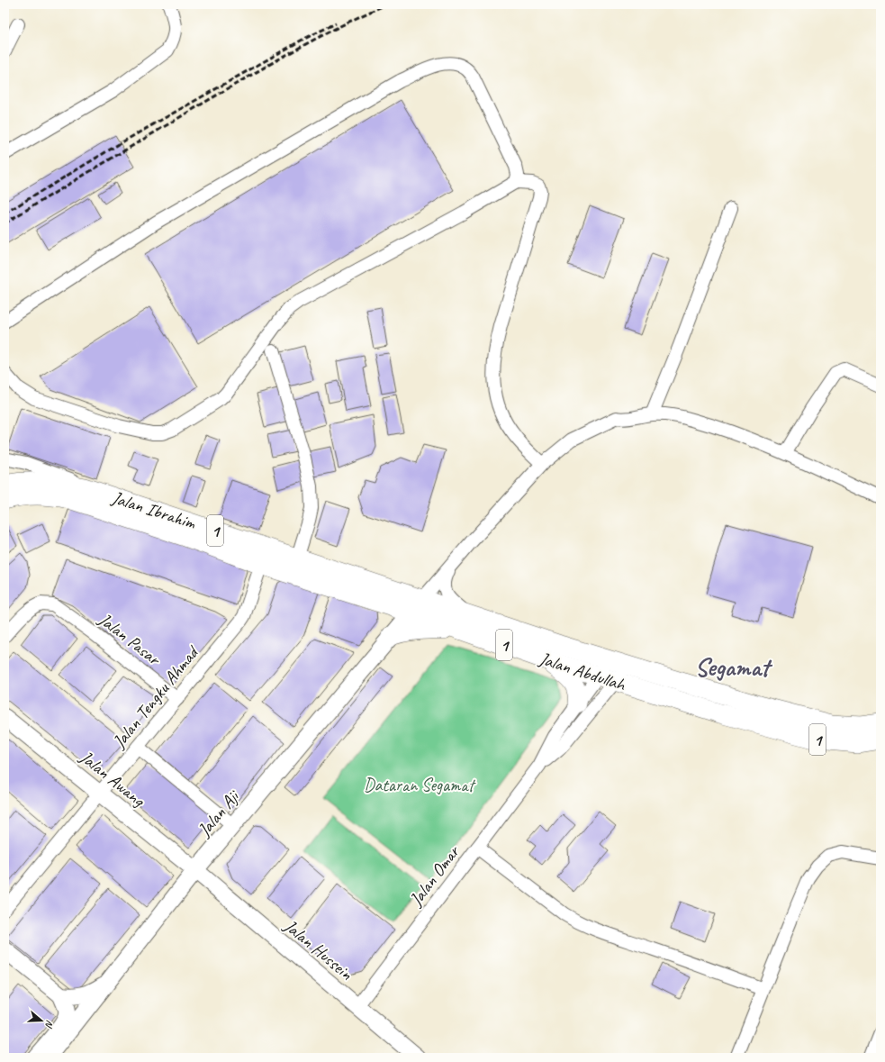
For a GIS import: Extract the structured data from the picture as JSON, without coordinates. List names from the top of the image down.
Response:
{
  "streets": {
    "highway": ["Jalan Ibrahim", "1", "Jalan Abdullah"],
    "main road": ["Jalan Awang", "Jalan Aji", "Jalan Hussein"],
    "street": ["Jalan Pasar", "Jalan Tengku Ahmad", "Jalan Omar"]
  },
  "crossings": [
    ["Jalan Ibrahim", "Jalan Abdullah"],
    ["Jalan Ibrahim", "Jalan Tengku Ahmad"],
    ["Jalan Ibrahim", "Jalan Aji"],
    ["1", "Jalan Abdullah"],
    ["Jalan Pasar", "Jalan Tengku Ahmad"],
    ["Jalan Abdullah", "Jalan Aji"],
    ["Jalan Abdullah", "Jalan Omar"],
    ["Jalan Tengku Ahmad", "Jalan Awang"],
    ["Jalan Awang", "Jalan Aji"],
    ["Jalan Awang", "Jalan Hussein"],
    ["Jalan Aji", "Jalan Hussein"],
    ["Jalan Omar", "Jalan Hussein"]
  ],
  "districts": ["Segamat"],
  "parks": ["Dataran Segamat"],
  "north": "right"
}
